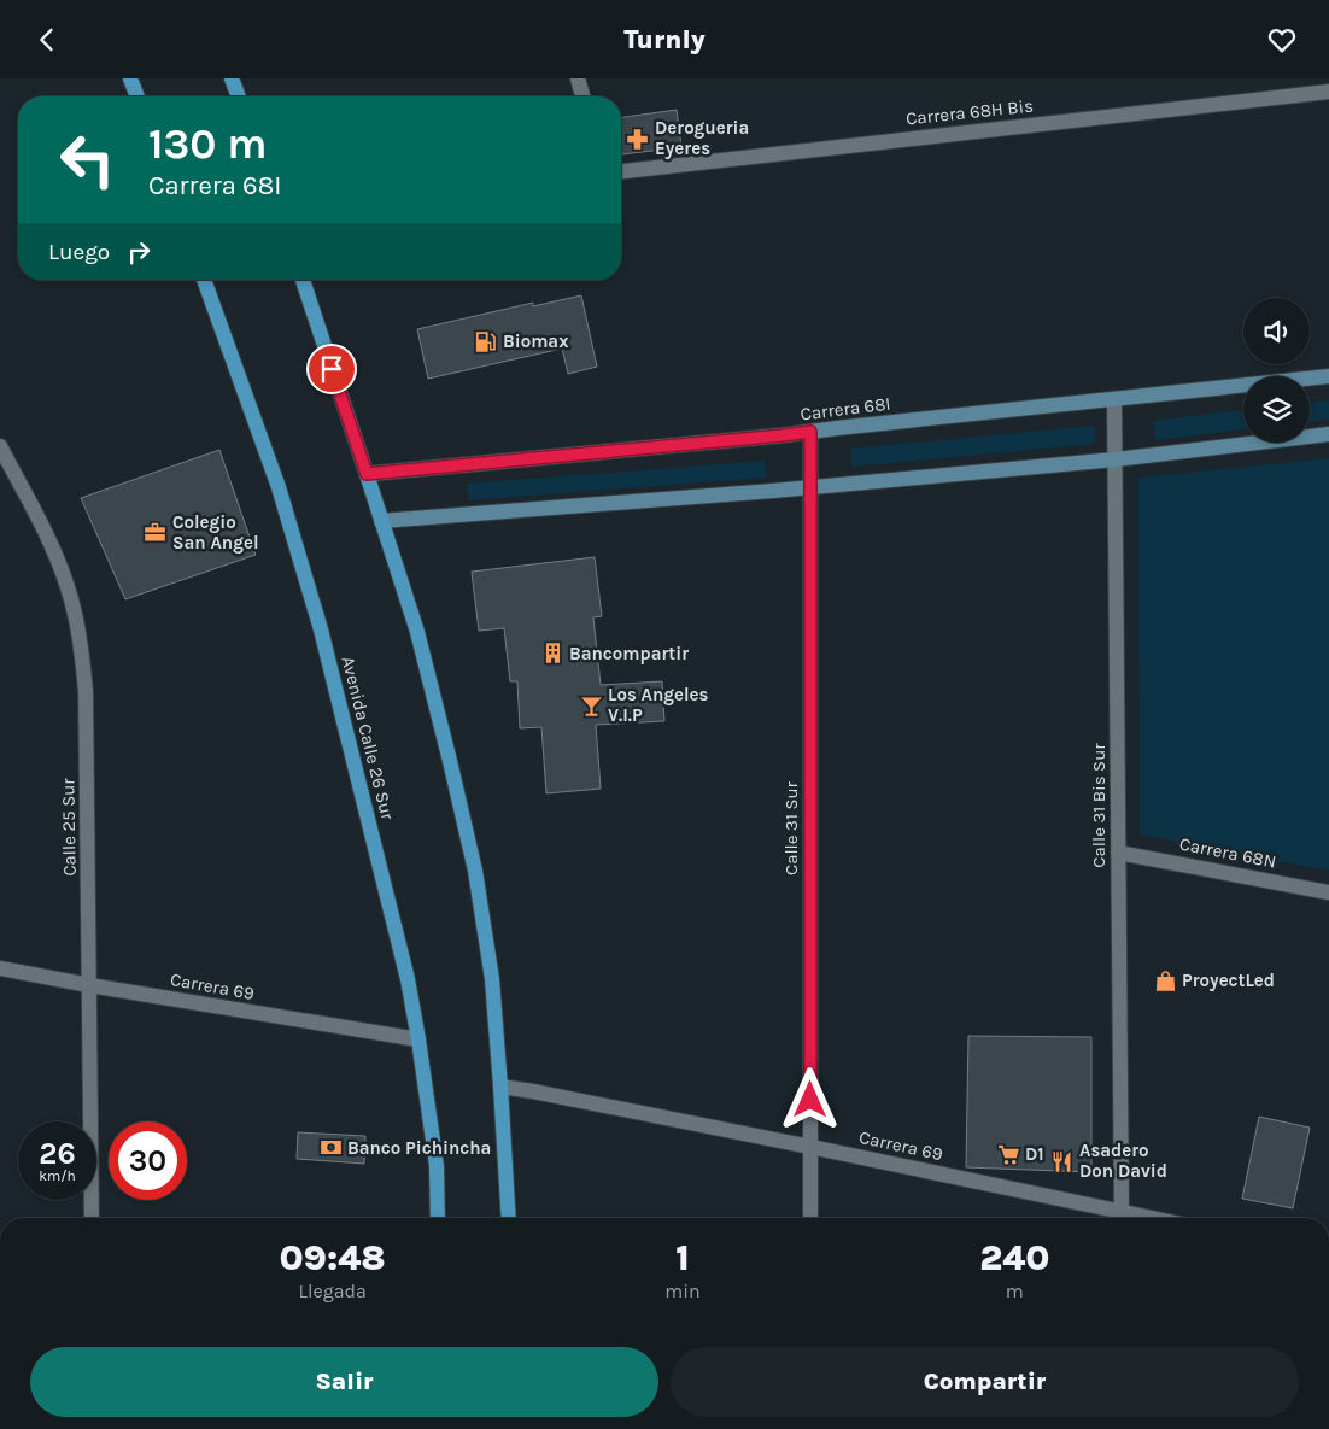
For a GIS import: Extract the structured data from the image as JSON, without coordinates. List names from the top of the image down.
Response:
{
  "streets": {
    "main road": ["Avenida Calle 26 Sur"],
    "street": [
      "Carrera 68H Bis",
      "Carrera 68I",
      "Calle 31 Bis Sur",
      "Calle 25 Sur",
      "Calle 31 Sur",
      "Carrera 68N",
      "Carrera 69"
    ]
  },
  "crossings": [
    ["Carrera 68I", "Calle 31 Bis Sur"],
    ["Carrera 68I", "Calle 31 Sur"],
    ["Avenida Calle 26 Sur", "Carrera 69"],
    ["Calle 31 Bis Sur", "Carrera 68N"],
    ["Calle 31 Bis Sur", "Carrera 69"],
    ["Calle 25 Sur", "Carrera 69"],
    ["Calle 31 Sur", "Carrera 69"]
  ],
  "places": {
    "pharmacy": ["Derogueria Eyeres"],
    "fuel station": ["Biomax"],
    "office": ["Colegio San Angel"],
    "building": ["Bancompartir"],
    "bar": ["Los Angeles V.I.P"],
    "shop": ["ProyectLed"],
    "bank": ["Banco Pichincha"],
    "supermarket": ["D1"],
    "restaurant": ["Asadero Don David"]
  },
  "page": {
    "header": "Turnly",
    "turn": ["130 m", "Carrera 68I"],
    "then": "Luego",
    "speed": "26 km/h",
    "limit": "30",
    "eta": [
      "09:48",
      "Llegada",
      "1",
      "min",
      "240",
      "m"
    ],
    "buttons": ["Salir", "Compartir"]
  }
}
